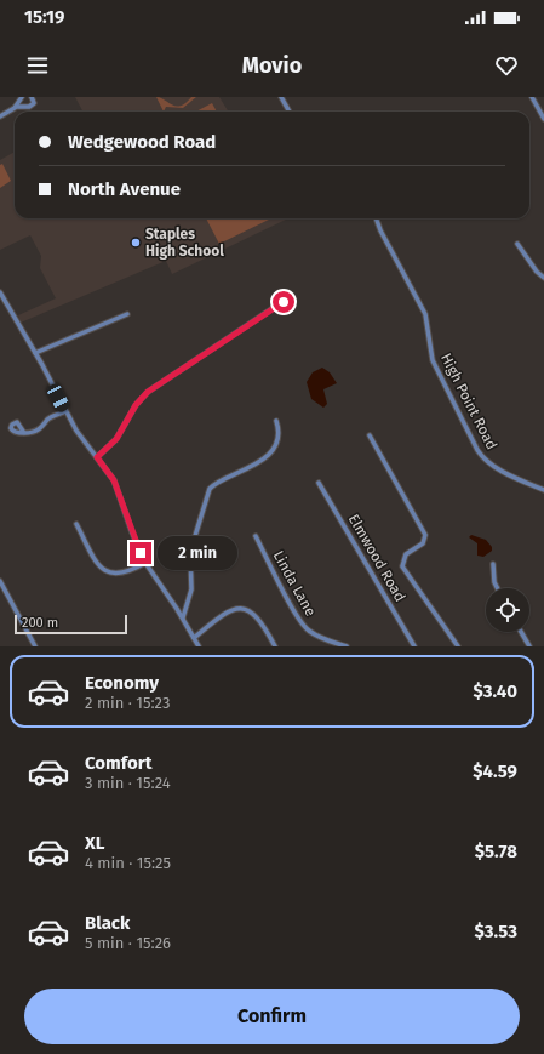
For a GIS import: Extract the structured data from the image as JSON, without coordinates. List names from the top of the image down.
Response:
{
  "streets": {
    "street": ["High Point Road", "Elmwood Road", "Linda Lane"]
  },
  "places": ["Staples High School"],
  "scale_bar": "200 m",
  "page": {
    "status": "15:19",
    "header": "Movio",
    "banner": ["Wedgewood Road", "North Avenue"],
    "bubble": "2 min",
    "scale": "200 m",
    "list": [
      {
        "name": "Economy",
        "note": "2 min · 15:23",
        "value": "$3.40"
      },
      {
        "name": "Comfort",
        "note": "3 min · 15:24",
        "value": "$4.59"
      },
      {
        "name": "XL",
        "note": "4 min · 15:25",
        "value": "$5.78"
      },
      {
        "name": "Black",
        "note": "5 min · 15:26",
        "value": "$3.53"
      }
    ],
    "buttons": "Confirm"
  }
}
